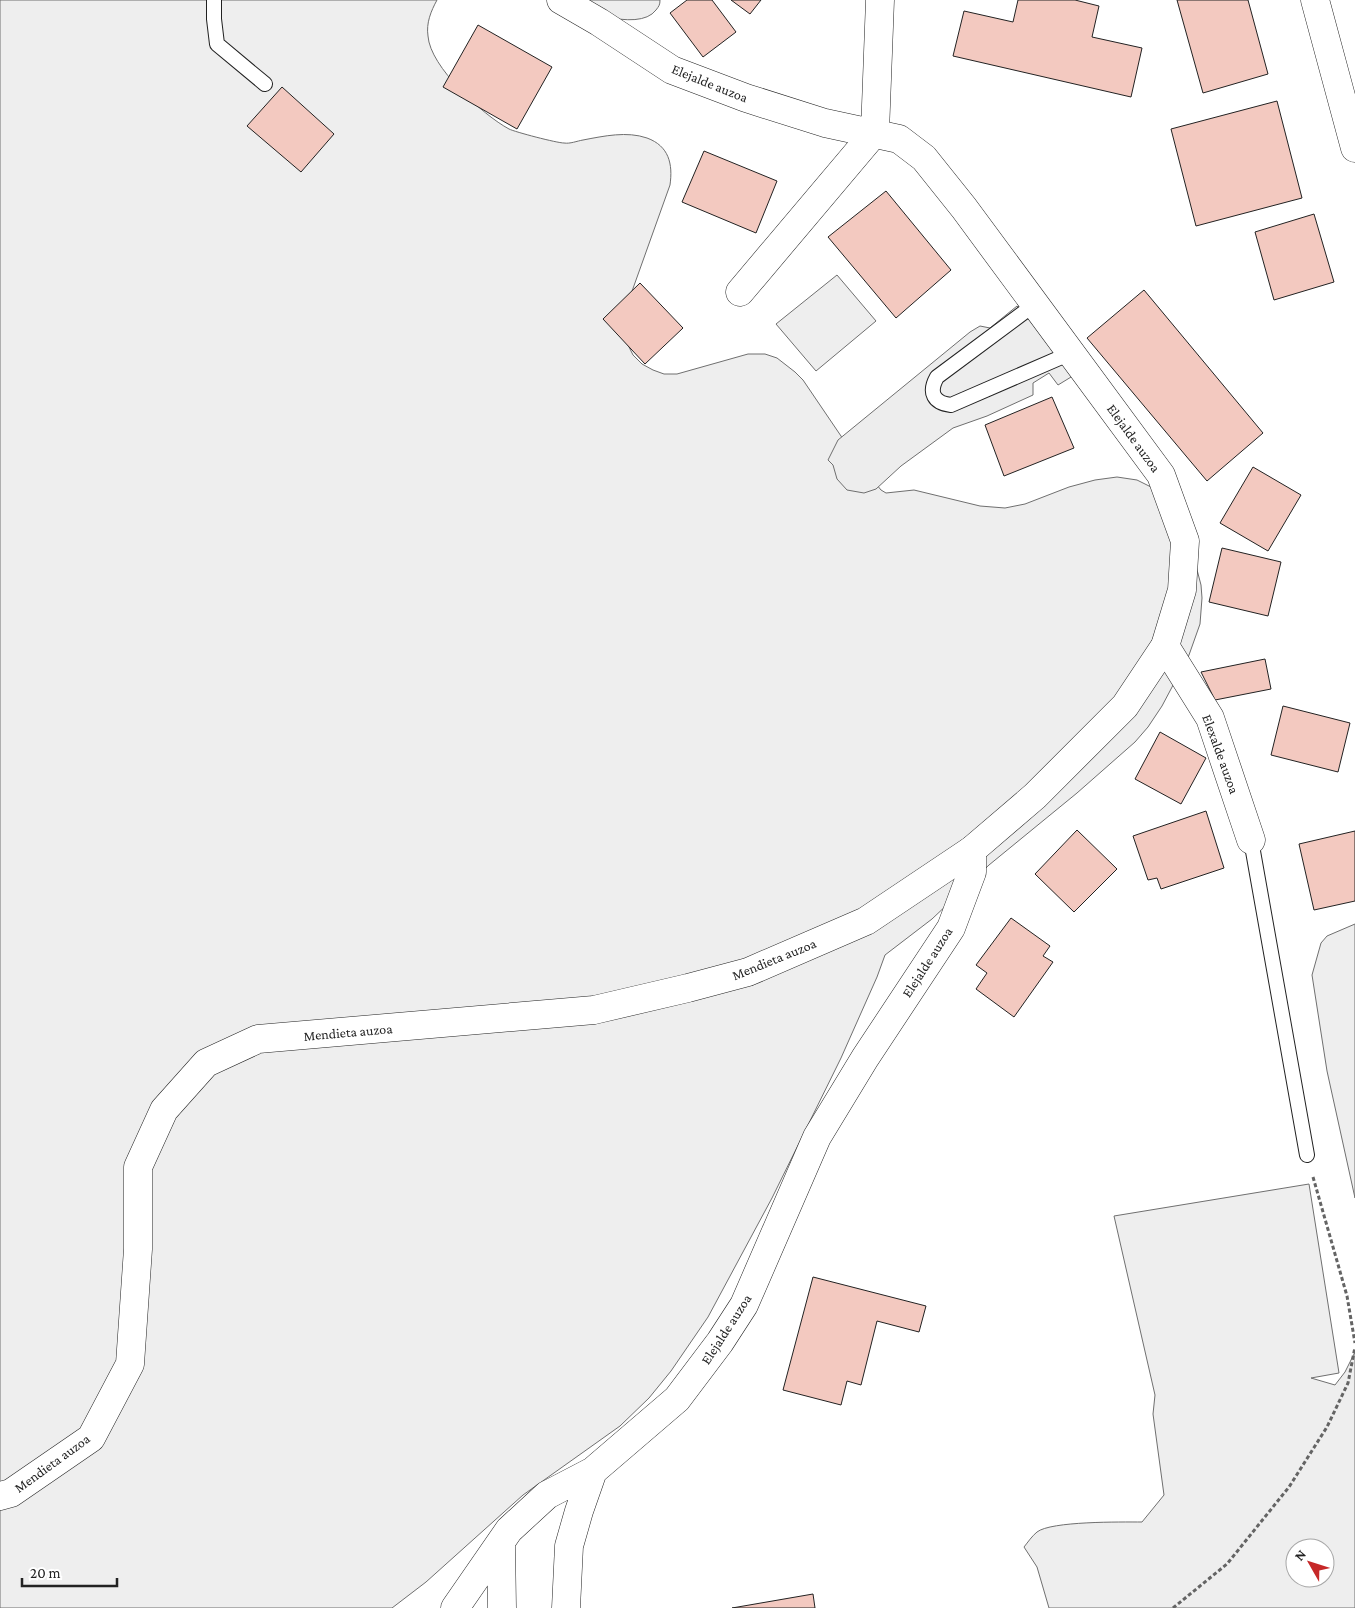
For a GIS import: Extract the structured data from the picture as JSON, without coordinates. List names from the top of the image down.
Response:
{
  "streets": {
    "street": ["Elejalde auzoa", "Elexalde auzoa", "Mendieta auzoa"]
  },
  "crossings": [
    ["Elejalde auzoa", "Elexalde auzoa"],
    ["Elejalde auzoa", "Mendieta auzoa"]
  ],
  "scale_bar": "20 m",
  "north": "top left"
}
